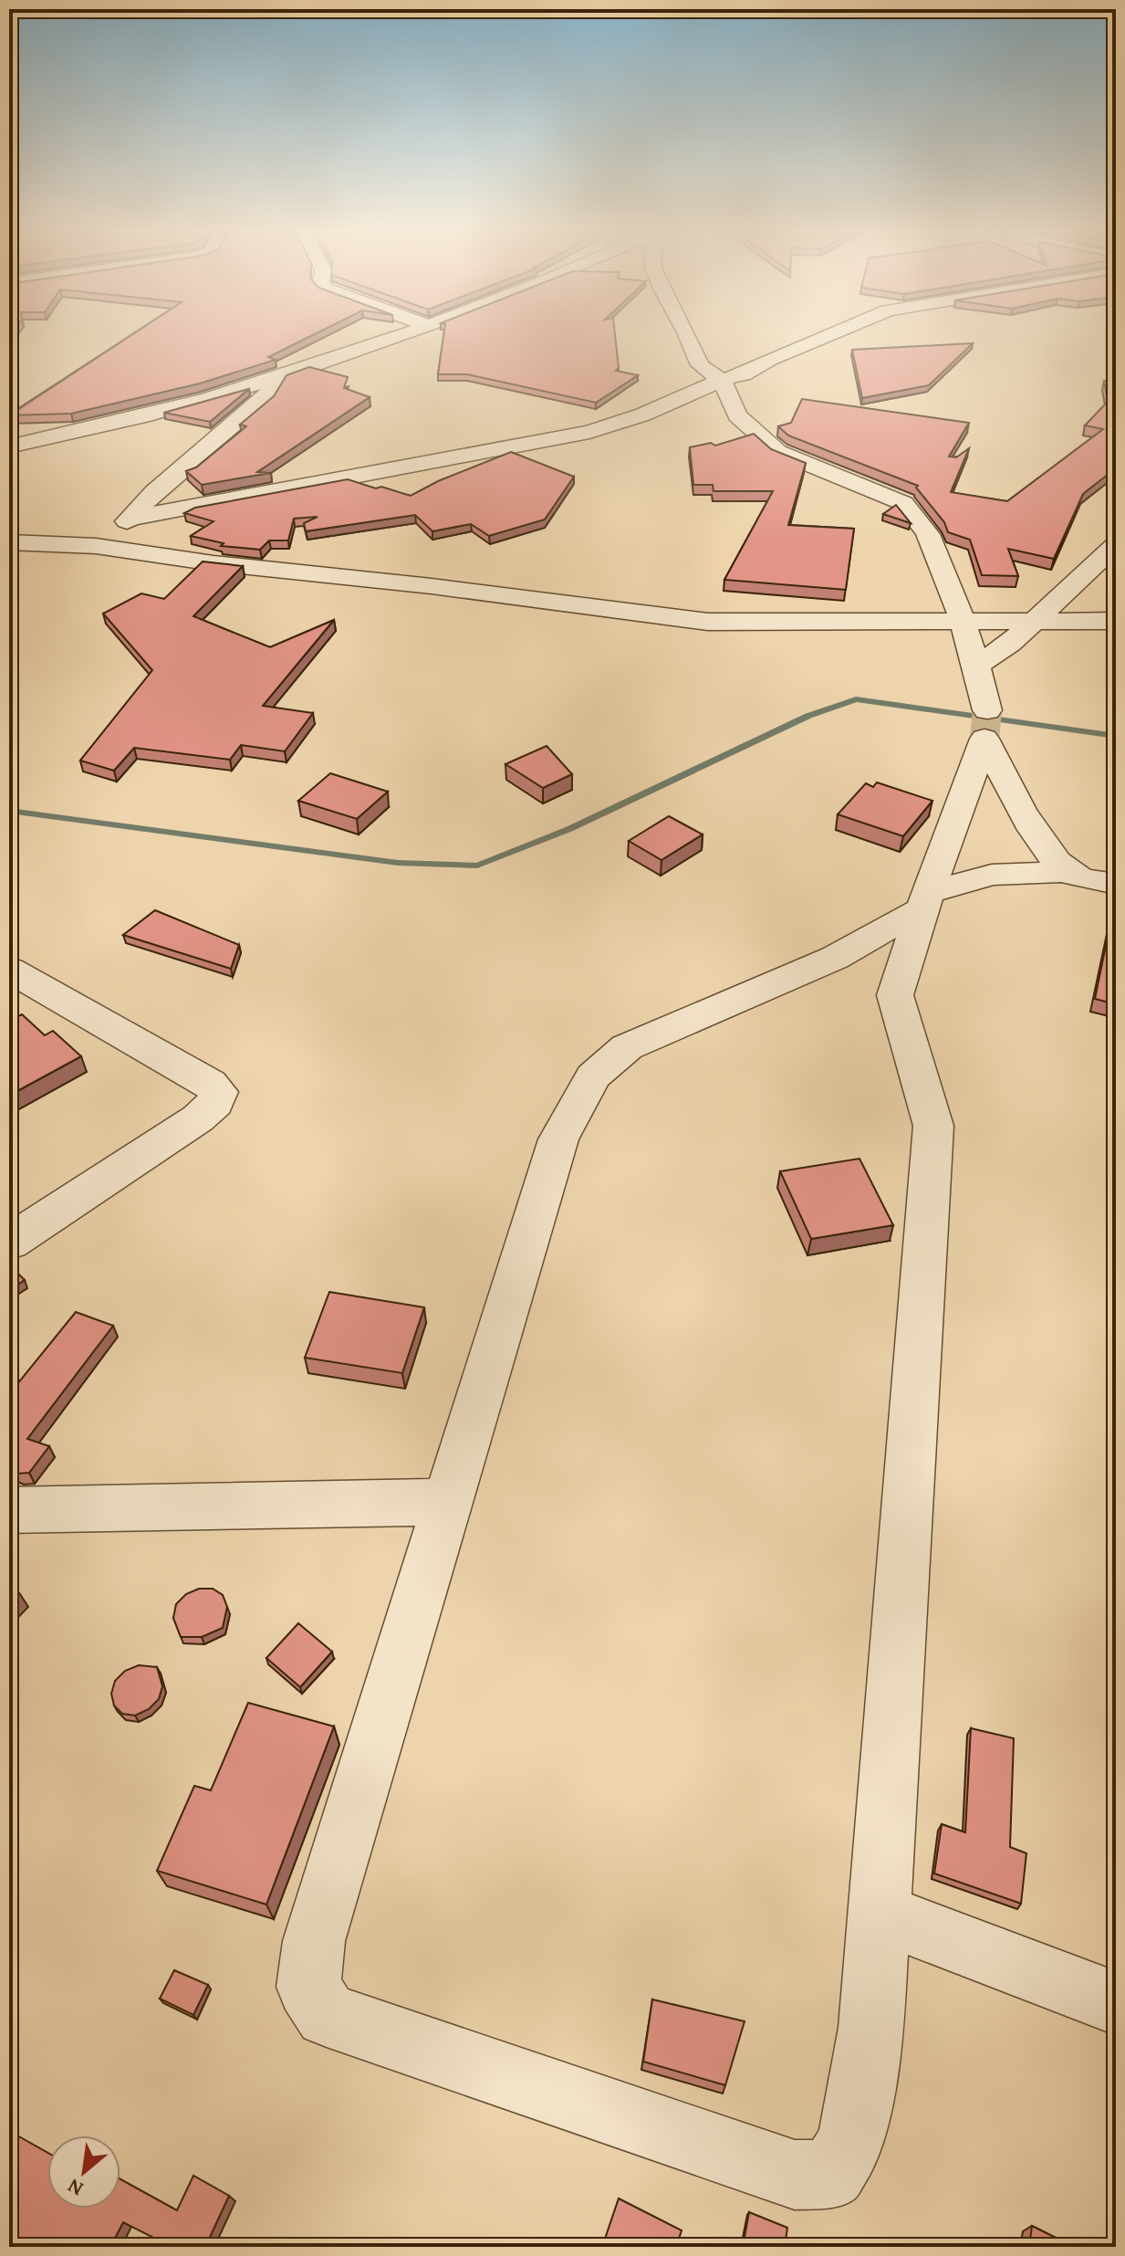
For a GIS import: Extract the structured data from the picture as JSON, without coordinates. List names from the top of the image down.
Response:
{
  "north": "bottom left"
}
